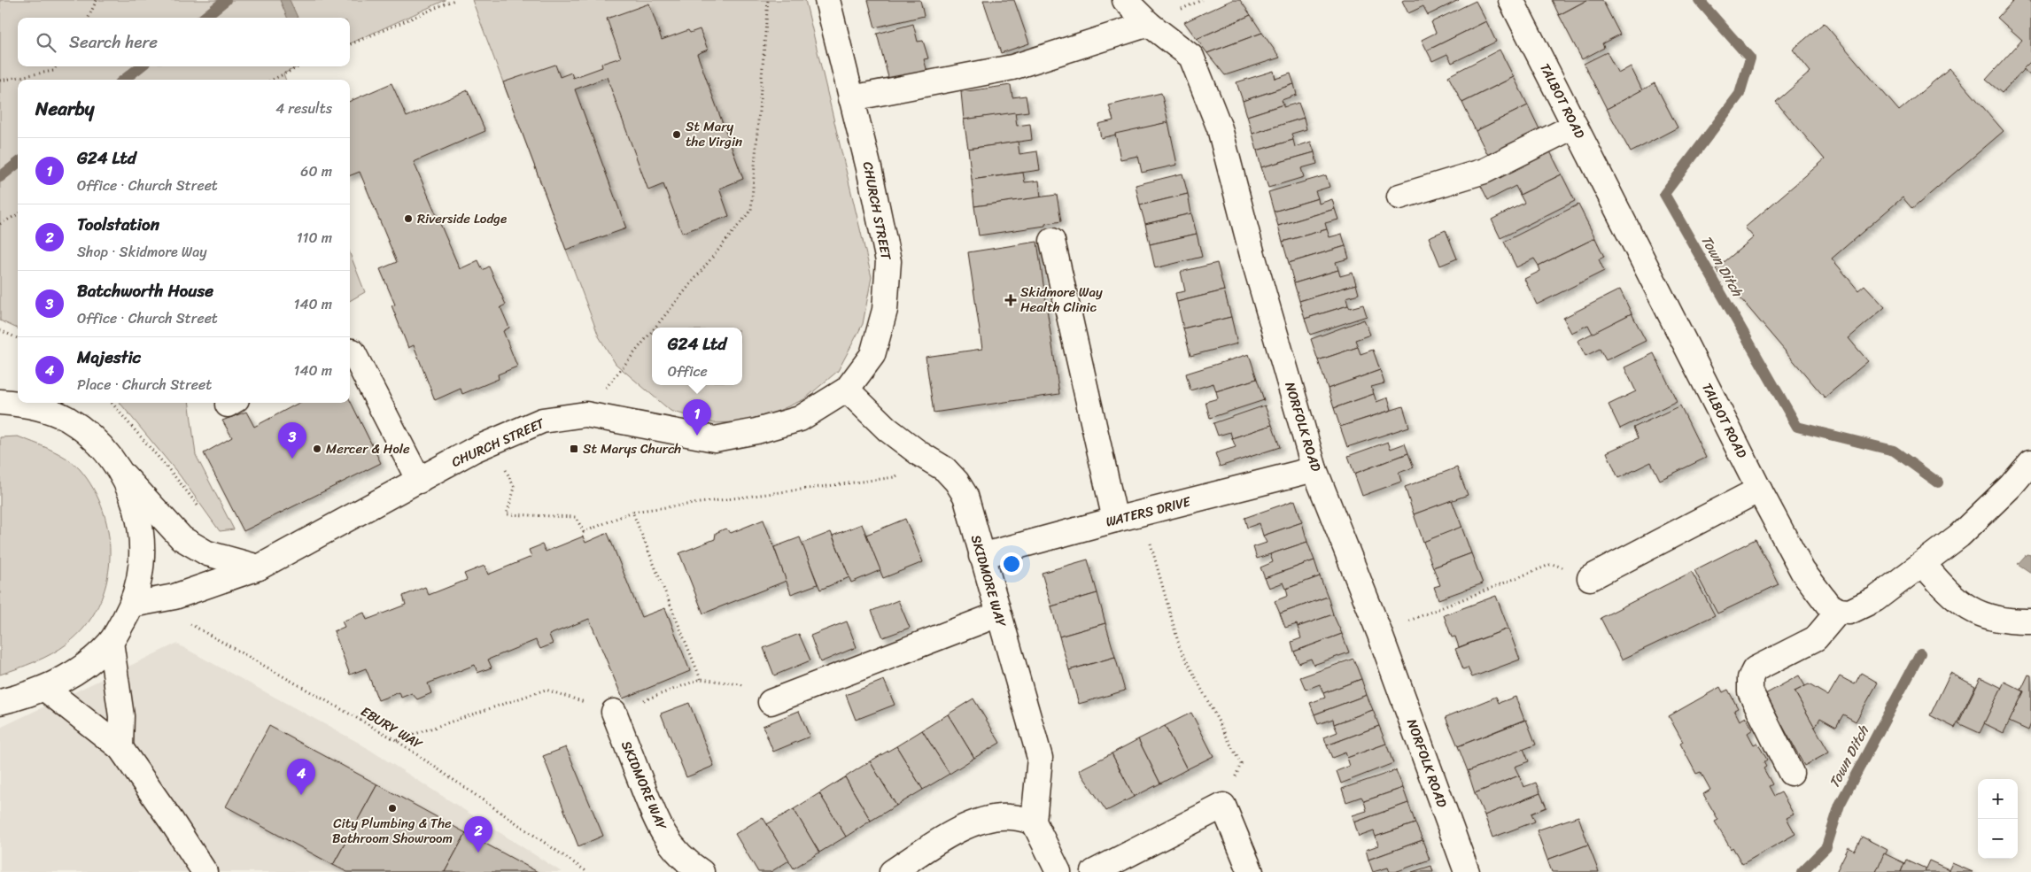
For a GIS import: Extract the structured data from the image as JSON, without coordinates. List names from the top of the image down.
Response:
{
  "streets": {
    "street": [
      "TALBOT ROAD",
      "CHURCH STREET",
      "NORFOLK ROAD",
      "WATERS DRIVE",
      "SKIDMORE WAY"
    ],
    "path": ["EBURY WAY"]
  },
  "crossings": [
    ["CHURCH STREET", "SKIDMORE WAY"],
    ["NORFOLK ROAD", "WATERS DRIVE"],
    ["WATERS DRIVE", "SKIDMORE WAY"]
  ],
  "water": ["Town Ditch"],
  "places": {
    "other": [
      "St Mary the Virgin",
      "Riverside Lodge",
      "Mercer & Hole",
      "City Plumbing & The Bathroom Showroom"
    ],
    "health": ["Skidmore Way Health Clinic"],
    "transit": ["St Marys Church"]
  },
  "page": {
    "search": "Search here",
    "heading": ["Nearby", "4 results"],
    "list": [
      {
        "mark": "1",
        "name": "G24 Ltd",
        "note": "Office · Church Street",
        "value": "60 m"
      },
      {
        "mark": "2",
        "name": "Toolstation",
        "note": "Shop · Skidmore Way",
        "value": "110 m"
      },
      {
        "mark": "3",
        "name": "Batchworth House",
        "note": "Office · Church Street",
        "value": "140 m"
      },
      {
        "mark": "4",
        "name": "Majestic",
        "note": "Place · Church Street",
        "value": "140 m"
      }
    ],
    "popup": ["G24 Ltd", "Office"],
    "pins": [
      "1",
      "3",
      "4",
      "2"
    ],
    "map_buttons": ["+", "−"]
  }
}
